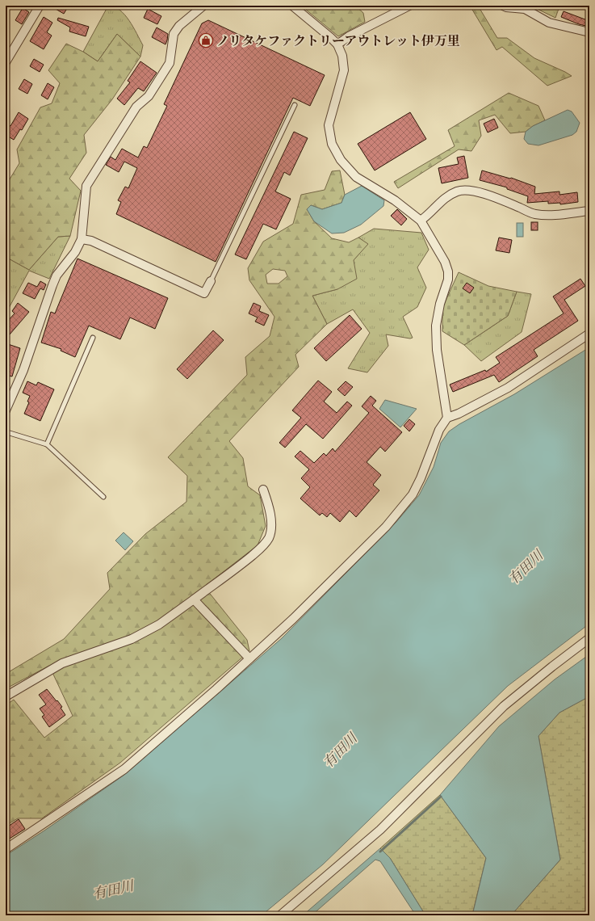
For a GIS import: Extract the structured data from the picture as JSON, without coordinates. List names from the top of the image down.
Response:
{
  "water": ["有田川"],
  "places": {
    "shop": ["ノリタケファクトリーアウトレット伊万里"]
  }
}
